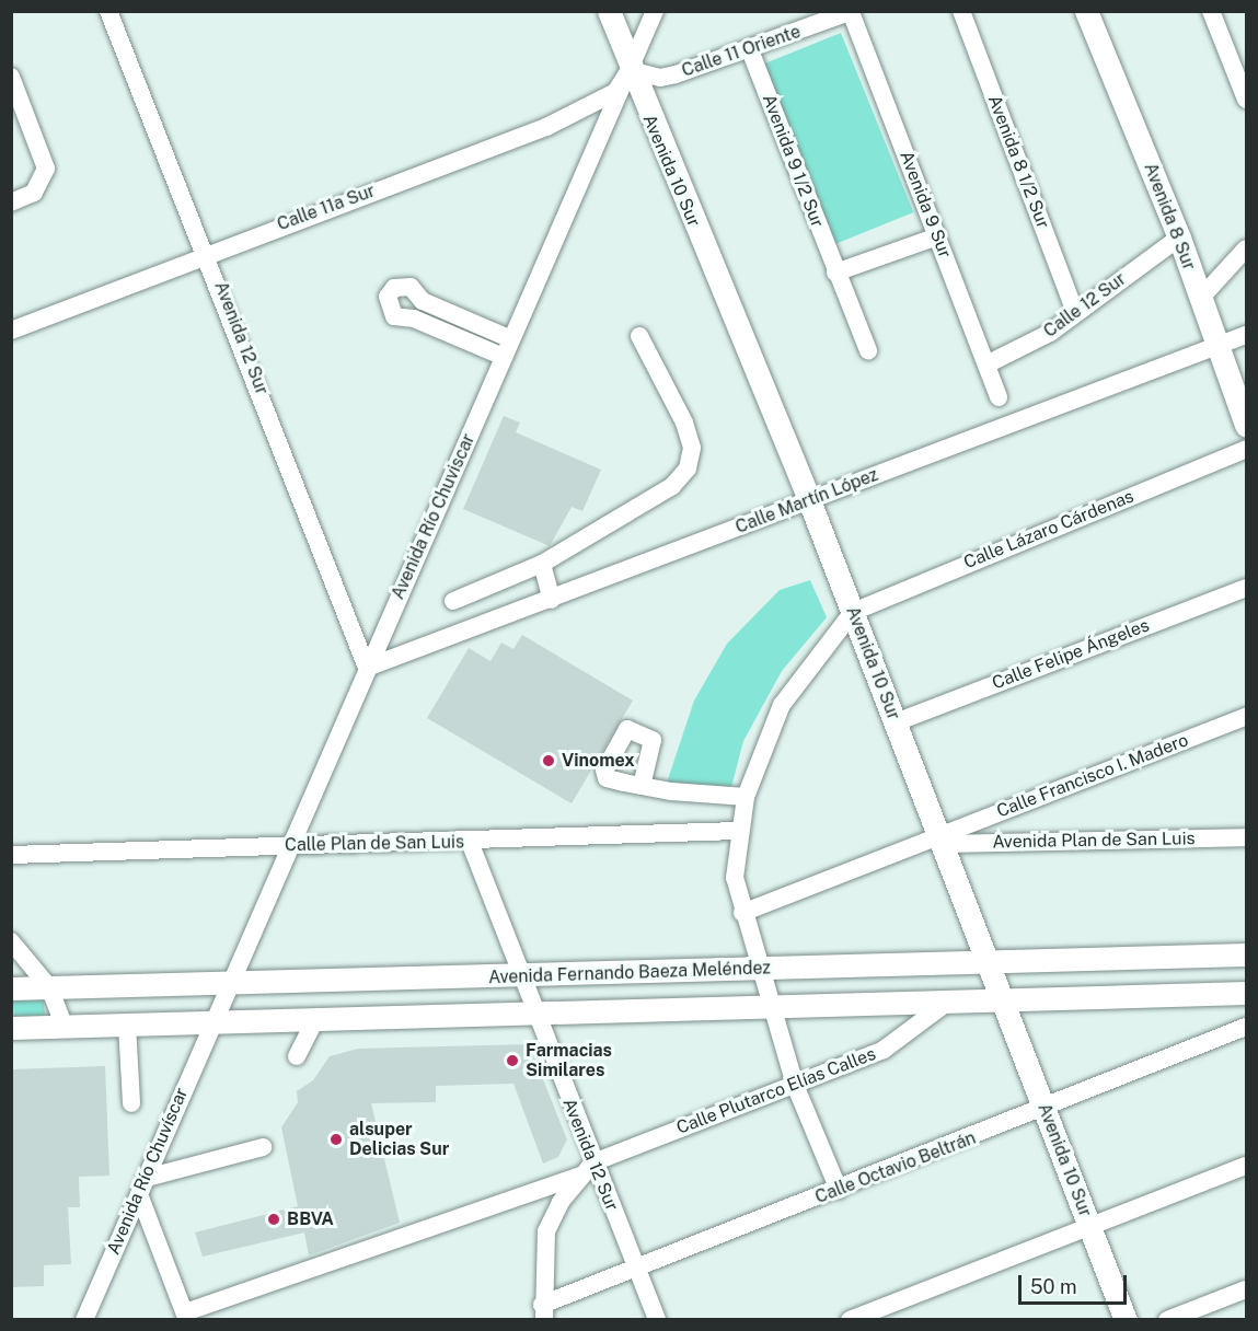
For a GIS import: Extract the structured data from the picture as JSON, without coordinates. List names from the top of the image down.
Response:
{
  "streets": {
    "main road": ["Avenida 10 Sur", "Avenida 8 Sur", "Avenida Fernando Baeza Meléndez"],
    "street": [
      "Calle 11 Oriente",
      "Avenida 9 1/2 Sur",
      "Avenida 8 1/2 Sur",
      "Avenida 9 Sur",
      "Calle 11a Sur",
      "Calle 12 Sur",
      "Avenida 12 Sur",
      "Calle Martín López",
      "Avenida Río Chuviscar",
      "Calle Lázaro Cárdenas",
      "Calle Felipe Ángeles",
      "Calle Francisco I. Madero",
      "Avenida Plan de San Luis",
      "Calle Plan de San Luis",
      "Calle Plutarco Elías Calles",
      "Calle Octavio Beltrán",
      "Avenida Río Chuvíscar"
    ]
  },
  "crossings": [
    ["Calle 11 Oriente", "Avenida 9 1/2 Sur"],
    ["Calle 11 Oriente", "Avenida 10 Sur"],
    ["Calle 11 Oriente", "Avenida 9 Sur"],
    ["Calle 11 Oriente", "Calle 11a Sur"],
    ["Calle 11 Oriente", "Avenida Río Chuviscar"],
    ["Avenida 8 1/2 Sur", "Calle 12 Sur"],
    ["Avenida 10 Sur", "Calle 11a Sur"],
    ["Avenida 10 Sur", "Calle Martín López"],
    ["Avenida 10 Sur", "Avenida Río Chuviscar"],
    ["Avenida 10 Sur", "Calle Lázaro Cárdenas"],
    ["Avenida 10 Sur", "Calle Felipe Ángeles"],
    ["Avenida 10 Sur", "Calle Francisco I. Madero"],
    ["Avenida 10 Sur", "Avenida Plan de San Luis"],
    ["Avenida 10 Sur", "Avenida Fernando Baeza Meléndez"],
    ["Avenida 10 Sur", "Calle Octavio Beltrán"],
    ["Avenida 9 Sur", "Calle 12 Sur"],
    ["Calle 11a Sur", "Avenida 12 Sur"],
    ["Calle 11a Sur", "Avenida Río Chuviscar"],
    ["Avenida 8 Sur", "Calle 12 Sur"],
    ["Avenida 8 Sur", "Calle Martín López"],
    ["Avenida 12 Sur", "Calle Martín López"],
    ["Avenida 12 Sur", "Avenida Río Chuviscar"],
    ["Avenida 12 Sur", "Calle Plan de San Luis"],
    ["Avenida 12 Sur", "Avenida Fernando Baeza Meléndez"],
    ["Avenida 12 Sur", "Calle Plutarco Elías Calles"],
    ["Avenida 12 Sur", "Calle Octavio Beltrán"],
    ["Calle Martín López", "Avenida Río Chuviscar"],
    ["Avenida Río Chuviscar", "Calle Plan de San Luis"],
    ["Avenida Río Chuviscar", "Avenida Fernando Baeza Meléndez"],
    ["Avenida Río Chuviscar", "Avenida Río Chuvíscar"],
    ["Calle Francisco I. Madero", "Avenida Plan de San Luis"],
    ["Avenida Fernando Baeza Meléndez", "Calle Plutarco Elías Calles"],
    ["Avenida Fernando Baeza Meléndez", "Avenida Río Chuvíscar"]
  ],
  "places": [
    "Vinomex",
    "Farmacias Similares",
    "alsuper Delicias Sur",
    "BBVA"
  ],
  "scale_bar": "50 m"
}
